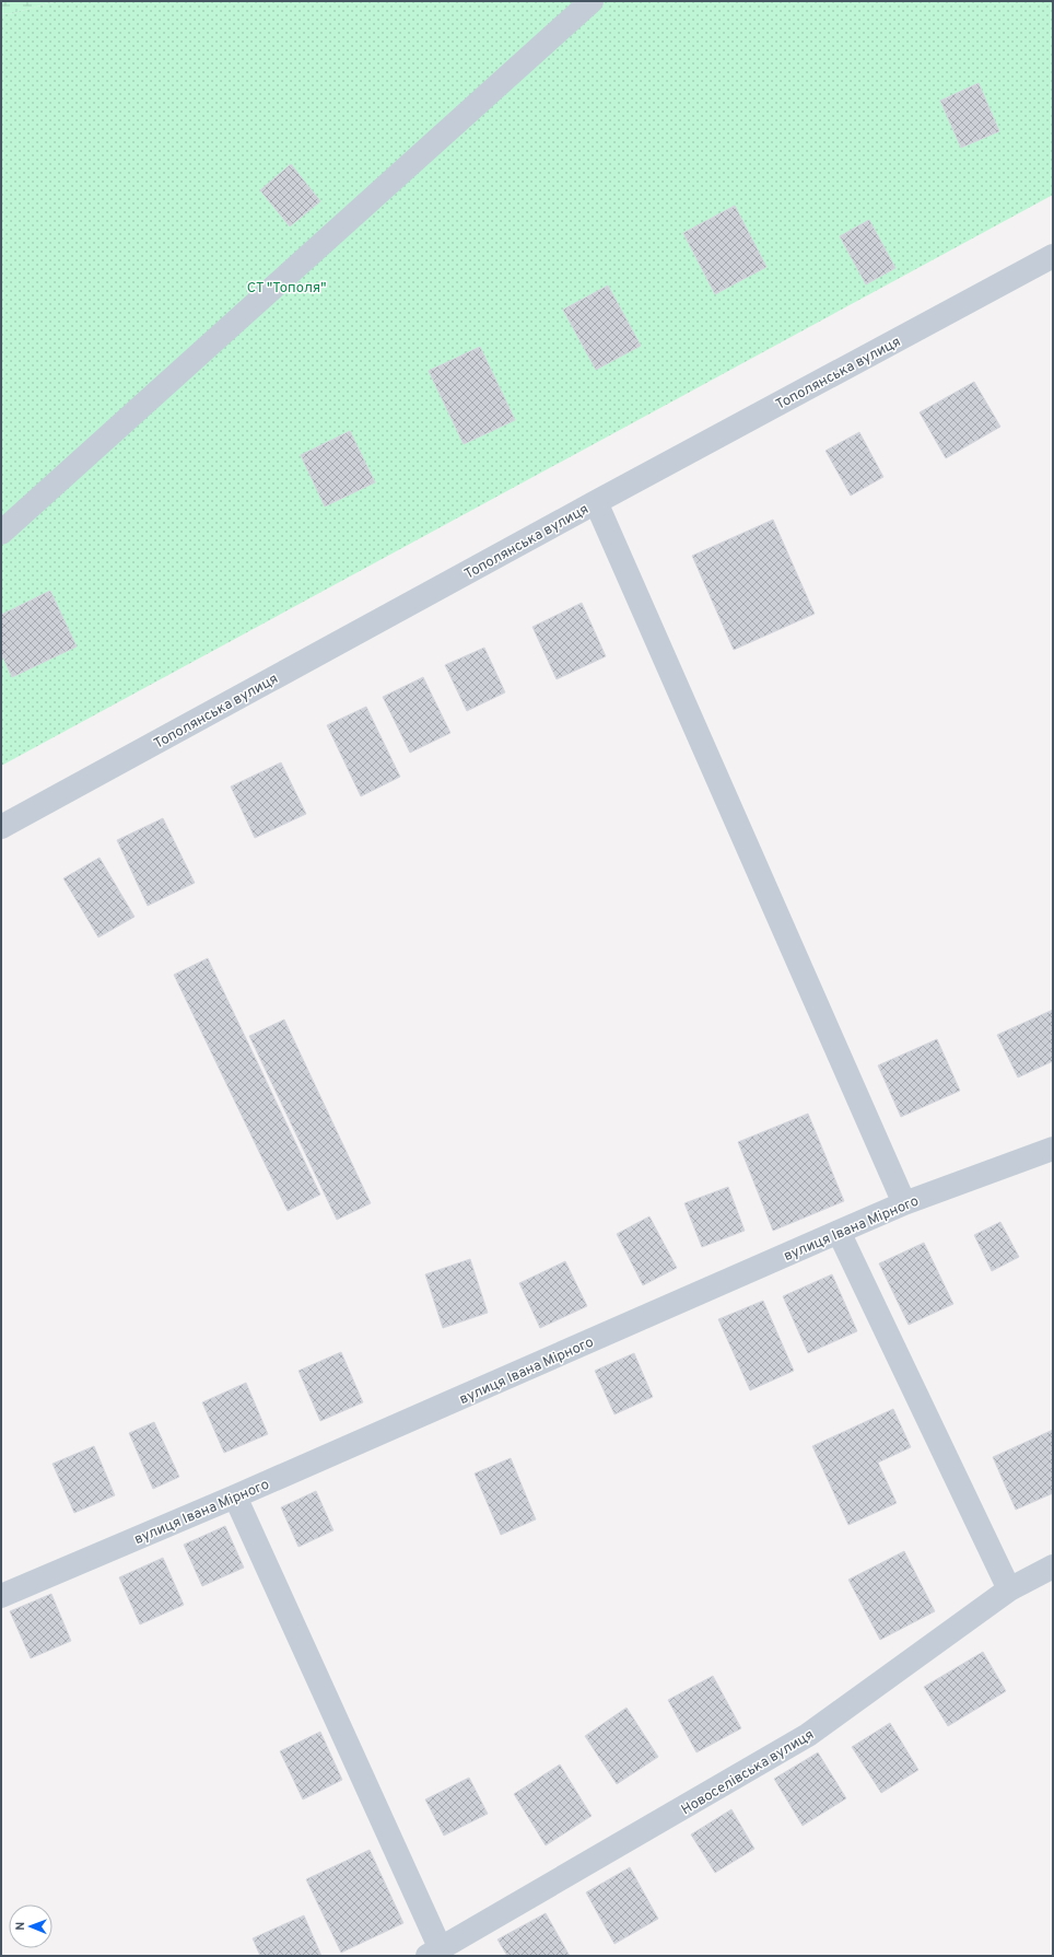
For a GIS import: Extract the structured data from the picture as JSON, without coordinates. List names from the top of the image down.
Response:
{
  "streets": {
    "street": ["Тополянська вулиця", "вулиця Івана Мірного", "Новоселівська вулиця"]
  },
  "parks": ["СТ \"Тополя\""],
  "north": "left"
}
